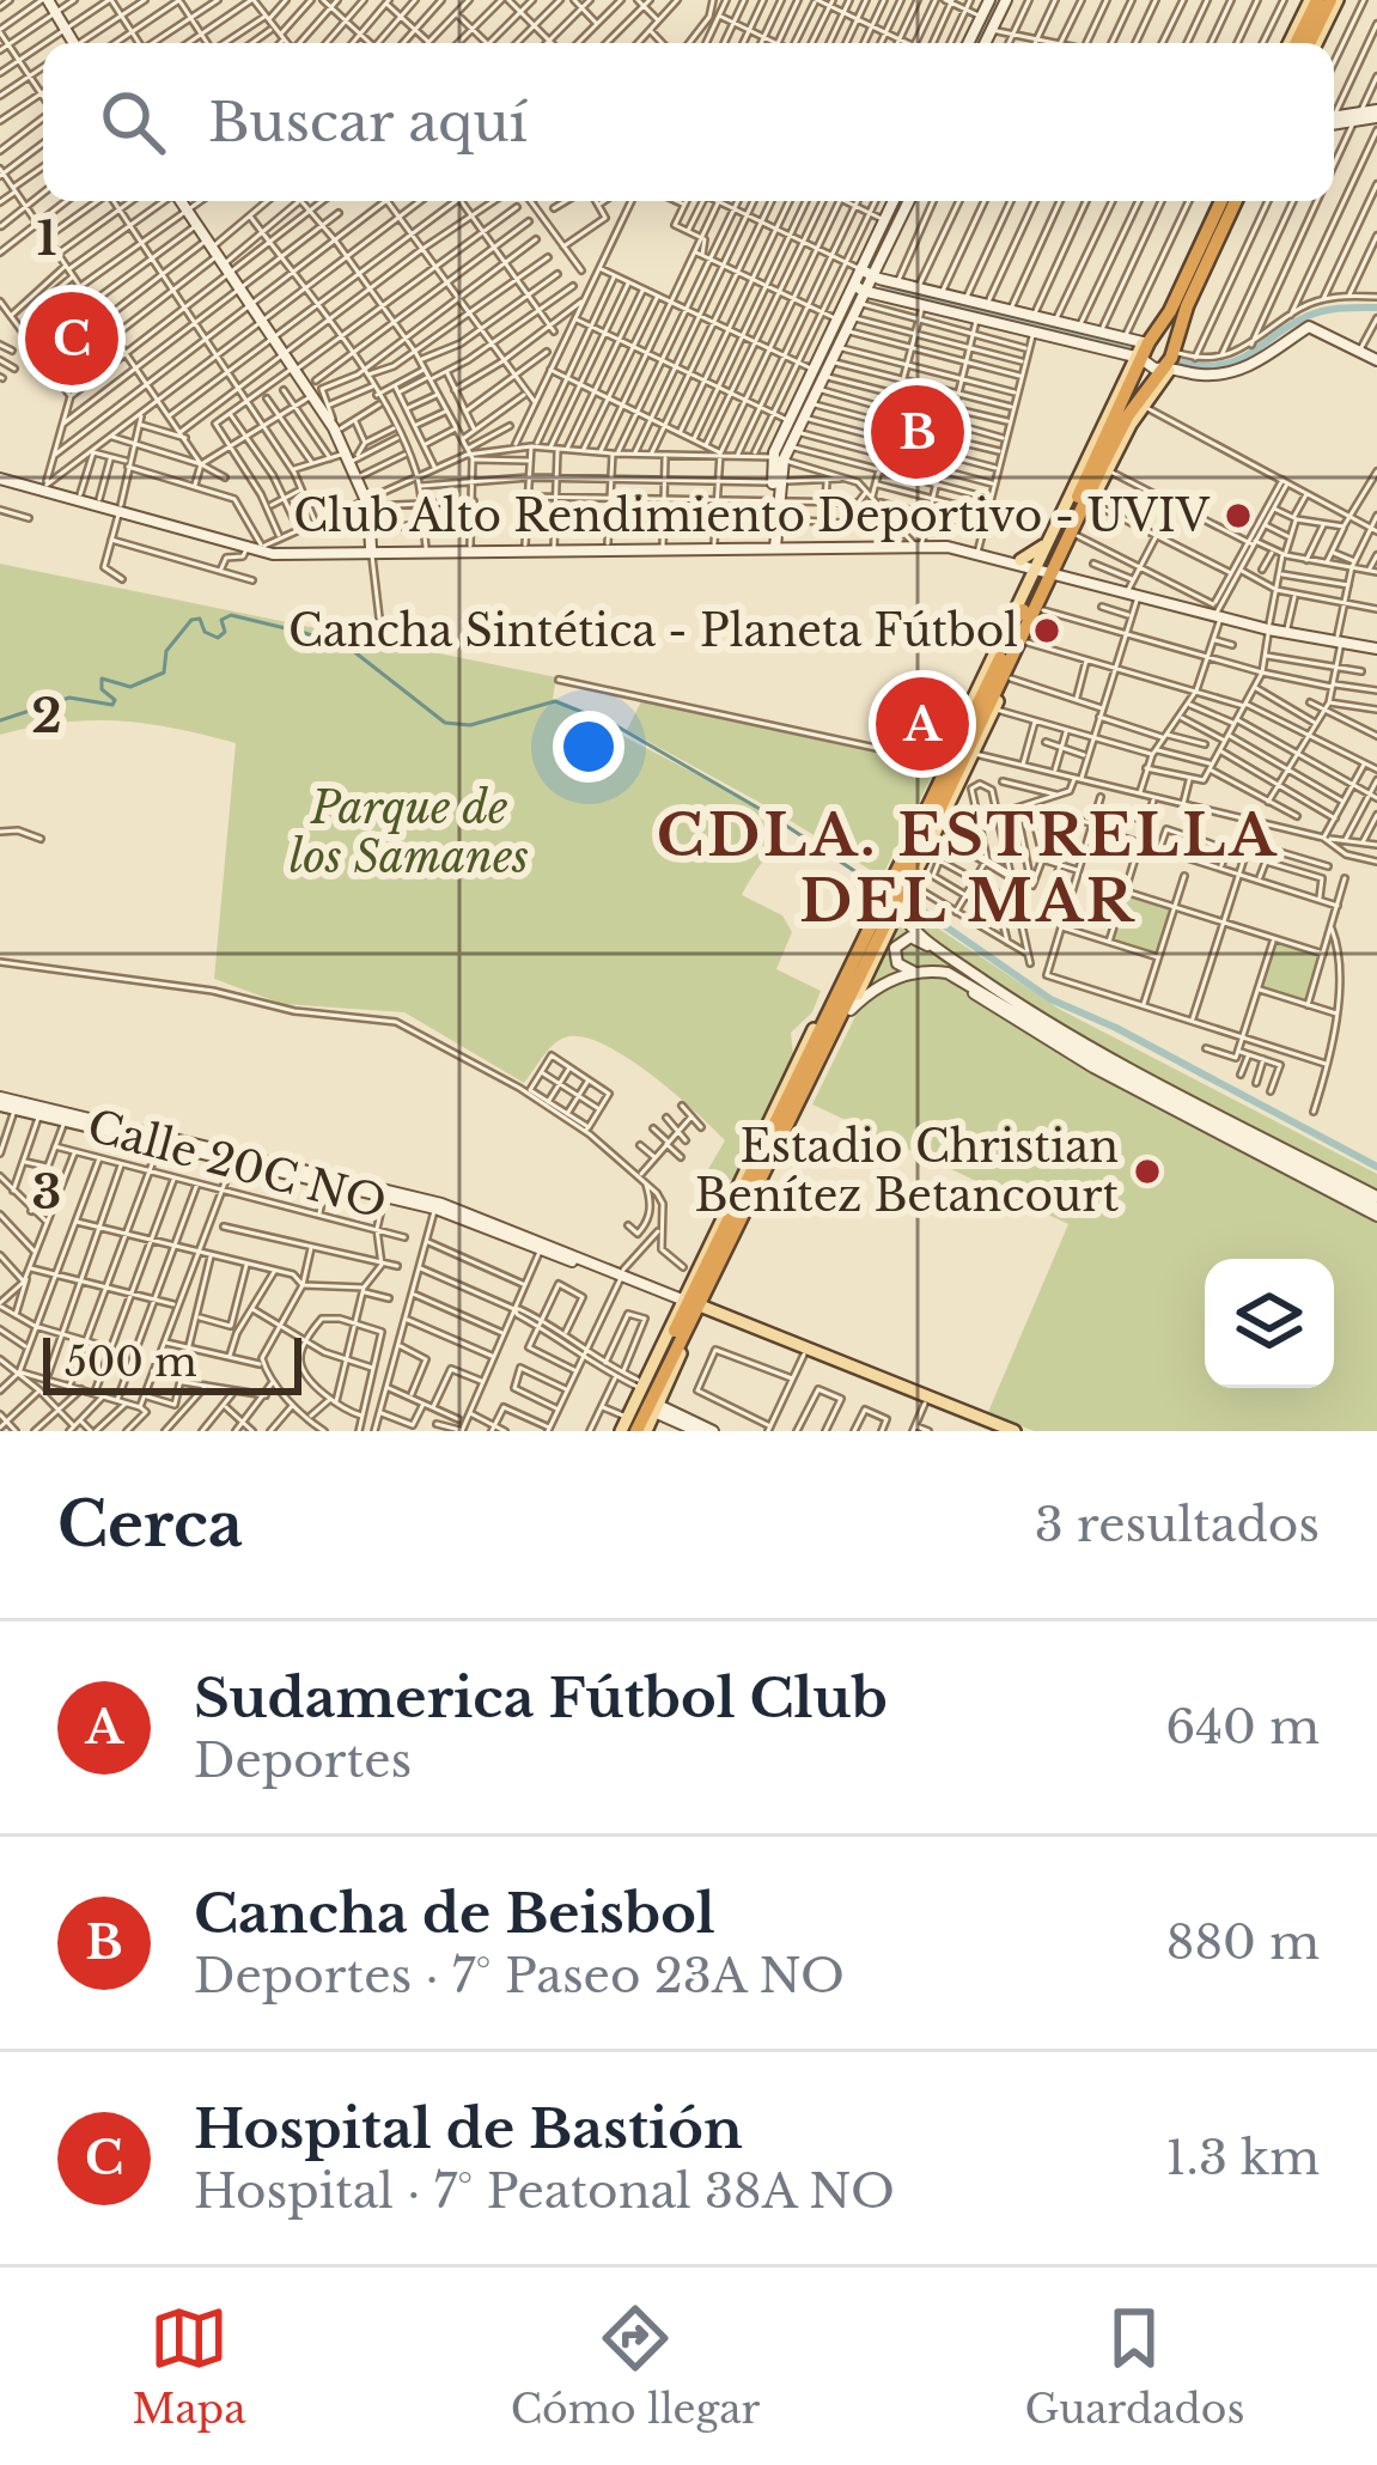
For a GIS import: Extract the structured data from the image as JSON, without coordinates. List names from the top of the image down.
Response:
{
  "streets": {
    "street": ["Calle 20C NO"]
  },
  "districts": ["CDLA. ESTRELLA DEL MAR"],
  "parks": ["Parque de los Samanes"],
  "places": ["Club Alto Rendimiento Deportivo - UVIV", "Cancha Sintética - Planeta Fútbol", "Estadio Christian Benítez Betancourt"],
  "scale_bar": "500 m",
  "page": {
    "search": "Buscar aquí",
    "pins": ["C", "B", "A"],
    "scale": "500 m",
    "heading": ["Cerca", "3 resultados"],
    "list": [
      {
        "mark": "A",
        "name": "Sudamerica Fútbol Club",
        "note": "Deportes",
        "value": "640 m"
      },
      {
        "mark": "B",
        "name": "Cancha de Beisbol",
        "note": "Deportes · 7° Paseo 23A NO",
        "value": "880 m"
      },
      {
        "mark": "C",
        "name": "Hospital de Bastión",
        "note": "Hospital · 7° Peatonal 38A NO",
        "value": "1.3 km"
      }
    ],
    "nav": ["Mapa", "Cómo llegar", "Guardados"]
  },
  "grid": {
    "rows": ["1", "2", "3"]
  }
}
